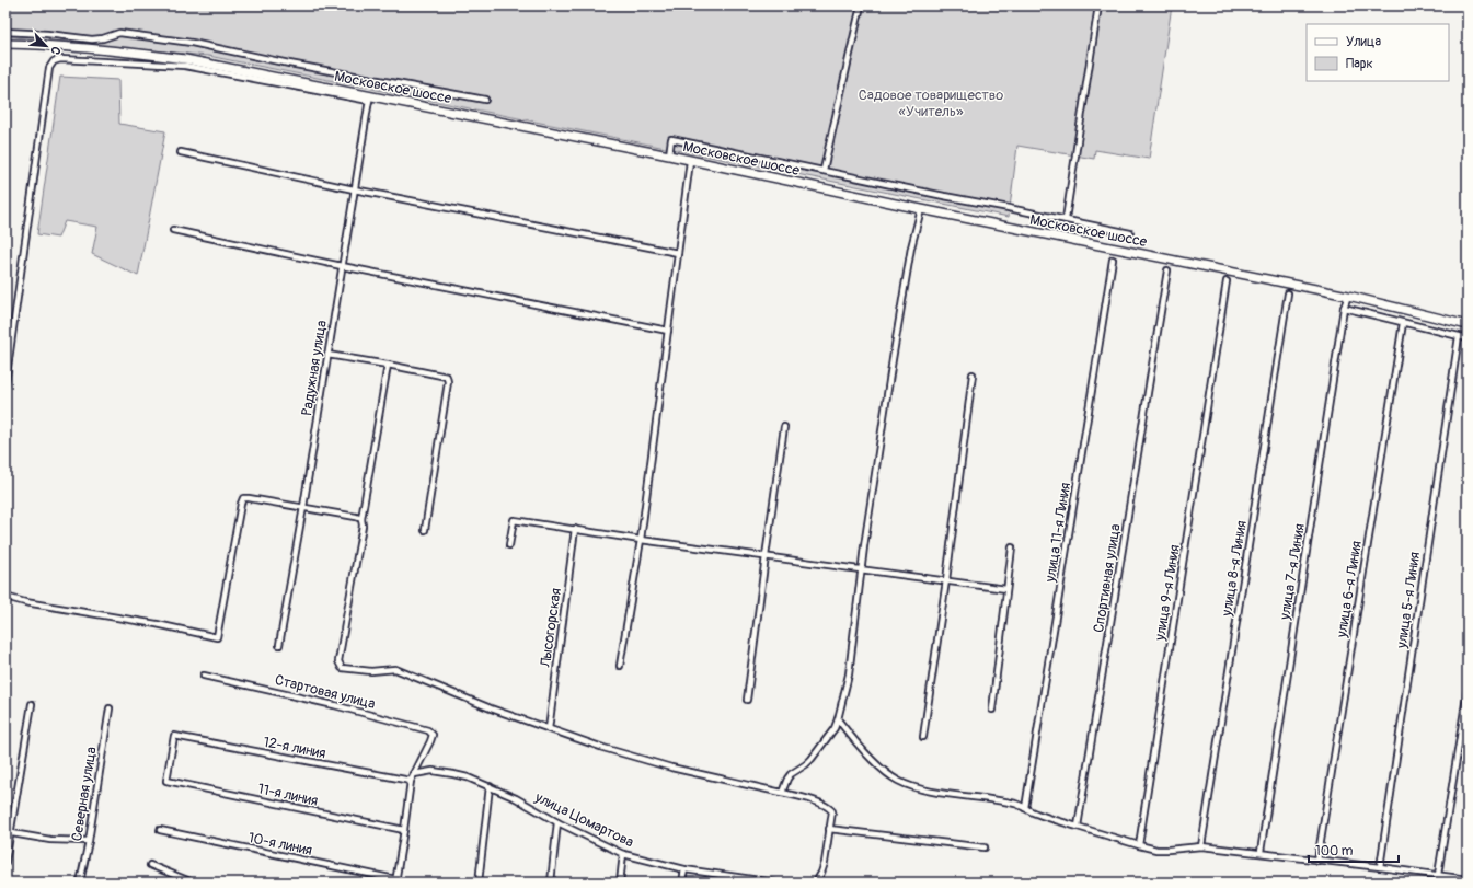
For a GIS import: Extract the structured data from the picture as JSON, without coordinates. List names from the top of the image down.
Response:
{
  "streets": {
    "highway": ["Московское шоссе"],
    "street": [
      "Радужная улица",
      "улица 11-я Линия",
      "улица 8-я Линия",
      "улица 7-я Линия",
      "Спортивная улица",
      "улица 6-я Линия",
      "улица 9-я Линия",
      "улица 5-я Линия",
      "Лысогорская",
      "Стартовая улица",
      "12-я линия",
      "Северная улица",
      "11-я линия",
      "улица Цомартова",
      "10-я линия"
    ]
  },
  "crossings": [
    ["Московское шоссе", "Радужная улица"],
    ["Московское шоссе", "улица 7-я Линия"],
    ["Стартовая улица", "улица Цомартова"],
    ["12-я линия", "11-я линия"]
  ],
  "parks": ["Садовое товарищество «Учитель»"],
  "legend": ["Улица", "Парк"],
  "scale_bar": "100 m",
  "north": "bottom right"
}
